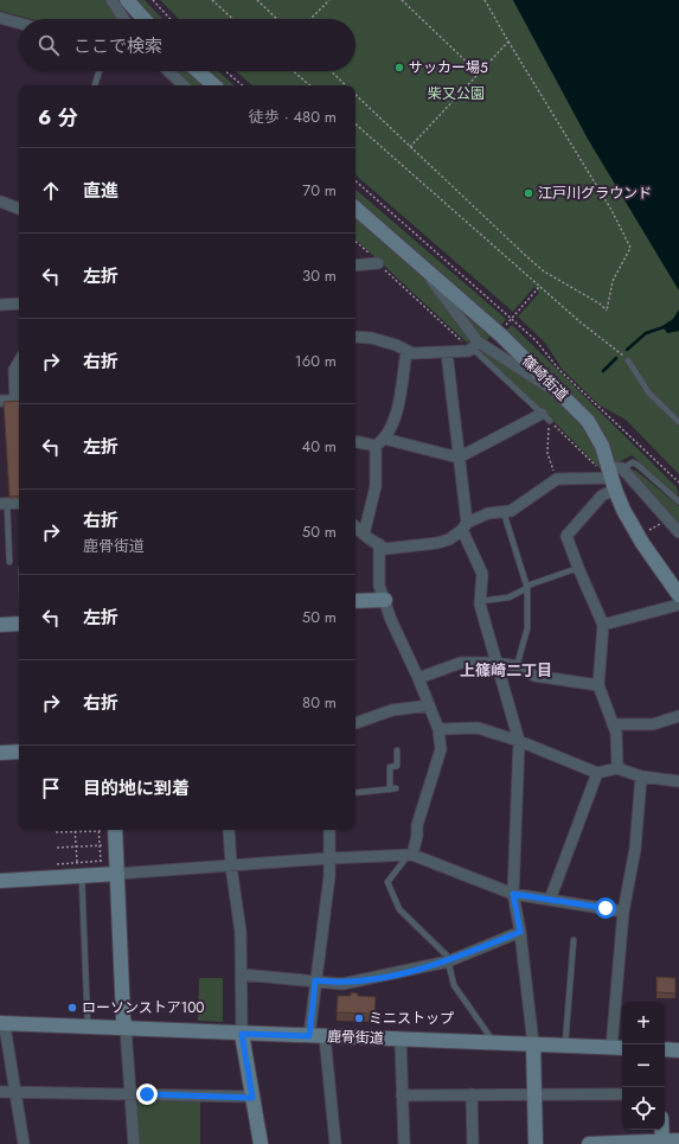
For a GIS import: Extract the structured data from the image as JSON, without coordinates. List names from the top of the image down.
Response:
{
  "streets": {
    "street": ["篠崎街道", "鹿骨街道"]
  },
  "districts": ["上篠崎二丁目"],
  "parks": ["柴又公園"],
  "places": [
    "サッカー場５",
    "江戸川グラウンド",
    "ローソンストア100",
    "ミニストップ"
  ],
  "page": {
    "search": "ここで検索",
    "heading": ["6 分", "徒歩 · 480 m"],
    "list": [
      ["直進", "70 m"],
      ["左折", "30 m"],
      ["右折", "160 m"],
      ["左折", "40 m"],
      ["右折", "鹿骨街道", "50 m"],
      ["左折", "50 m"],
      ["右折", "80 m"],
      "目的地に到着"
    ],
    "map_buttons": ["+", "−"]
  }
}
